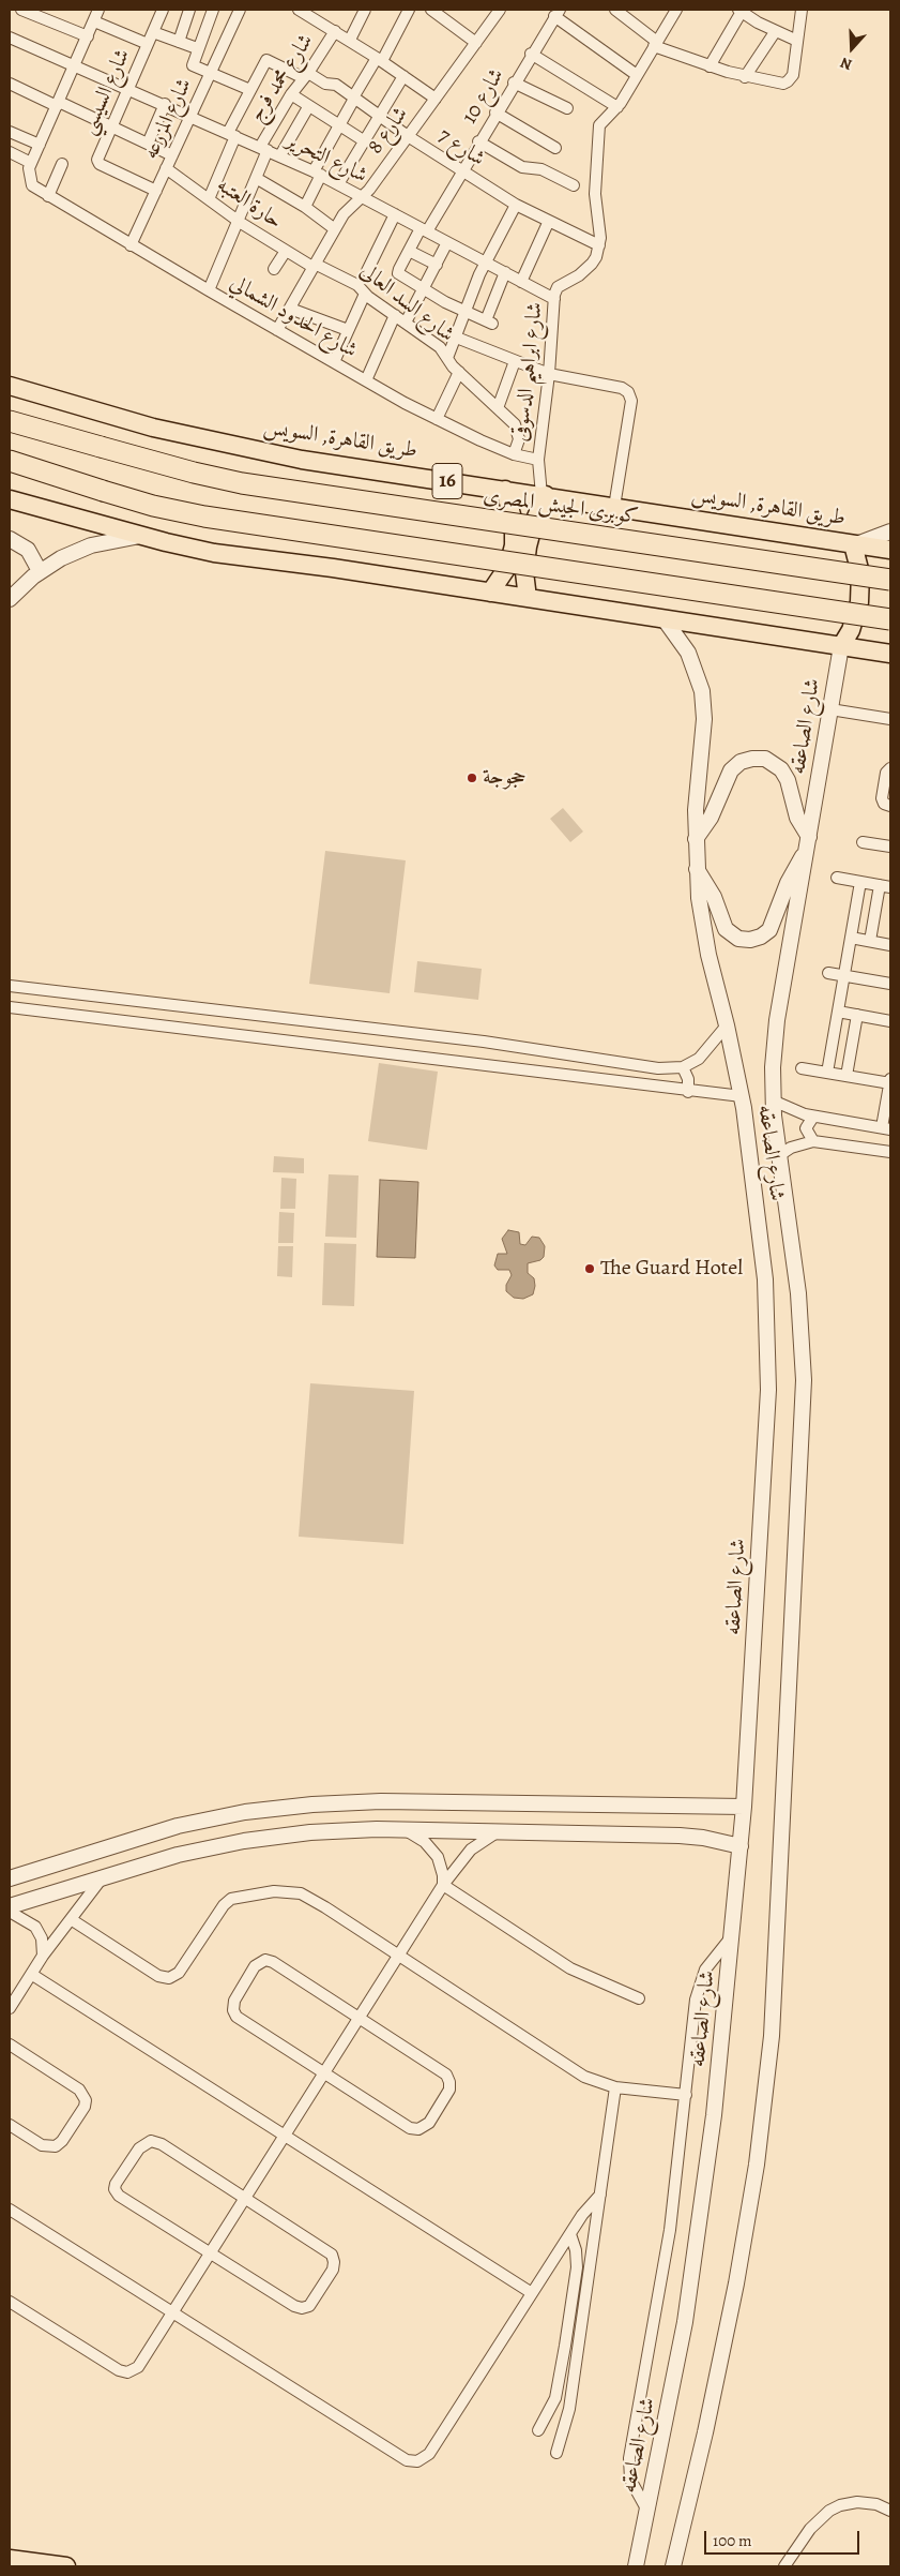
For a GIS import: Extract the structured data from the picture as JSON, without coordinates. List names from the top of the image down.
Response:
{
  "streets": {
    "highway": ["16", "كوبرى الجيش المصرى"],
    "main road": ["طريق القاهرة, السويس"],
    "street": [
      "شارع محمد فرج",
      "شارع السيسي",
      "شارع 10",
      "شارع المزرعه",
      "شارع 8",
      "شارع 7",
      "شارع التحرير",
      "حارة العتبه",
      "شارع السد العالى",
      "شارع الحدود الشمالي",
      "شارع ابراهيم الدسوقى",
      "شارع الصاعقه"
    ]
  },
  "crossings": [
    ["شارع محمد فرج", "شارع 7"],
    ["شارع محمد فرج", "شارع التحرير"],
    ["شارع محمد فرج", "حارة العتبه"],
    ["شارع محمد فرج", "شارع الحدود الشمالي"],
    ["شارع السيسي", "شارع المزرعه"],
    ["شارع السيسي", "شارع التحرير"],
    ["شارع 10", "شارع 7"],
    ["شارع 10", "شارع التحرير"],
    ["شارع المزرعه", "شارع التحرير"],
    ["شارع المزرعه", "حارة العتبه"],
    ["شارع المزرعه", "شارع الحدود الشمالي"],
    ["شارع 8", "شارع 7"],
    ["شارع 8", "شارع التحرير"],
    ["شارع 8", "حارة العتبه"],
    ["شارع 8", "شارع السد العالى"],
    ["شارع 8", "شارع الحدود الشمالي"],
    ["شارع 7", "شارع ابراهيم الدسوقى"],
    ["شارع التحرير", "شارع ابراهيم الدسوقى"],
    ["حارة العتبه", "شارع السد العالى"],
    ["شارع السد العالى", "شارع الحدود الشمالي"],
    ["شارع الحدود الشمالي", "شارع ابراهيم الدسوقى"],
    ["شارع ابراهيم الدسوقى", "طريق القاهرة, السويس"]
  ],
  "places": ["حجوجة", "The Guard Hotel"],
  "scale_bar": "100 m",
  "north": "bottom"
}
